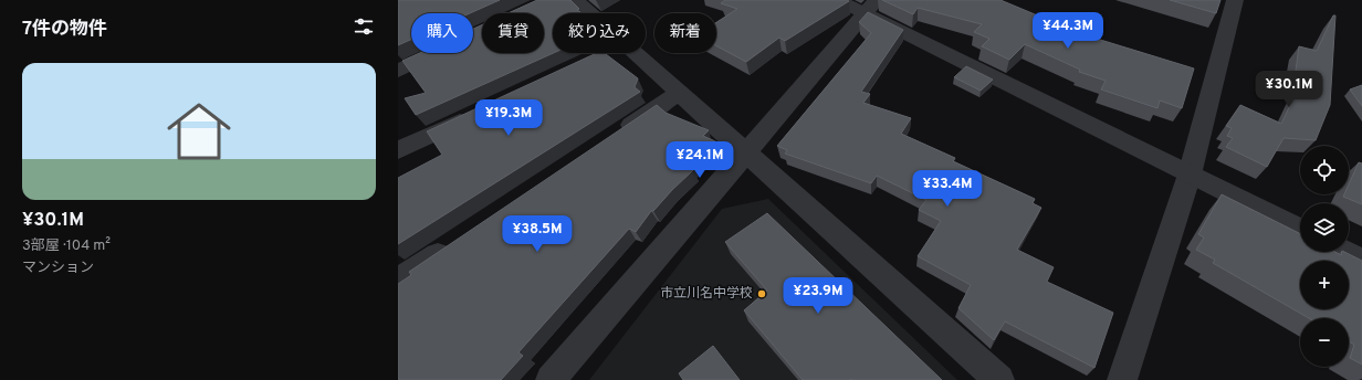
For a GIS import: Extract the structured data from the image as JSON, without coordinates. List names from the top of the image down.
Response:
{
  "places": ["市立川名中学校"],
  "page": {
    "heading": "7件の物件",
    "price": [
      "¥44.3M",
      "¥30.1M",
      "¥19.3M",
      "¥24.1M",
      "¥33.4M",
      "¥38.5M",
      "¥23.9M"
    ],
    "chip": [
      "購入",
      "賃貸",
      "絞り込み",
      "新着"
    ],
    "list": [
      {
        "name": "¥30.1M",
        "note": "3部屋 · 104 m² · マンション"
      }
    ],
    "map_buttons": ["+", "−"]
  }
}
